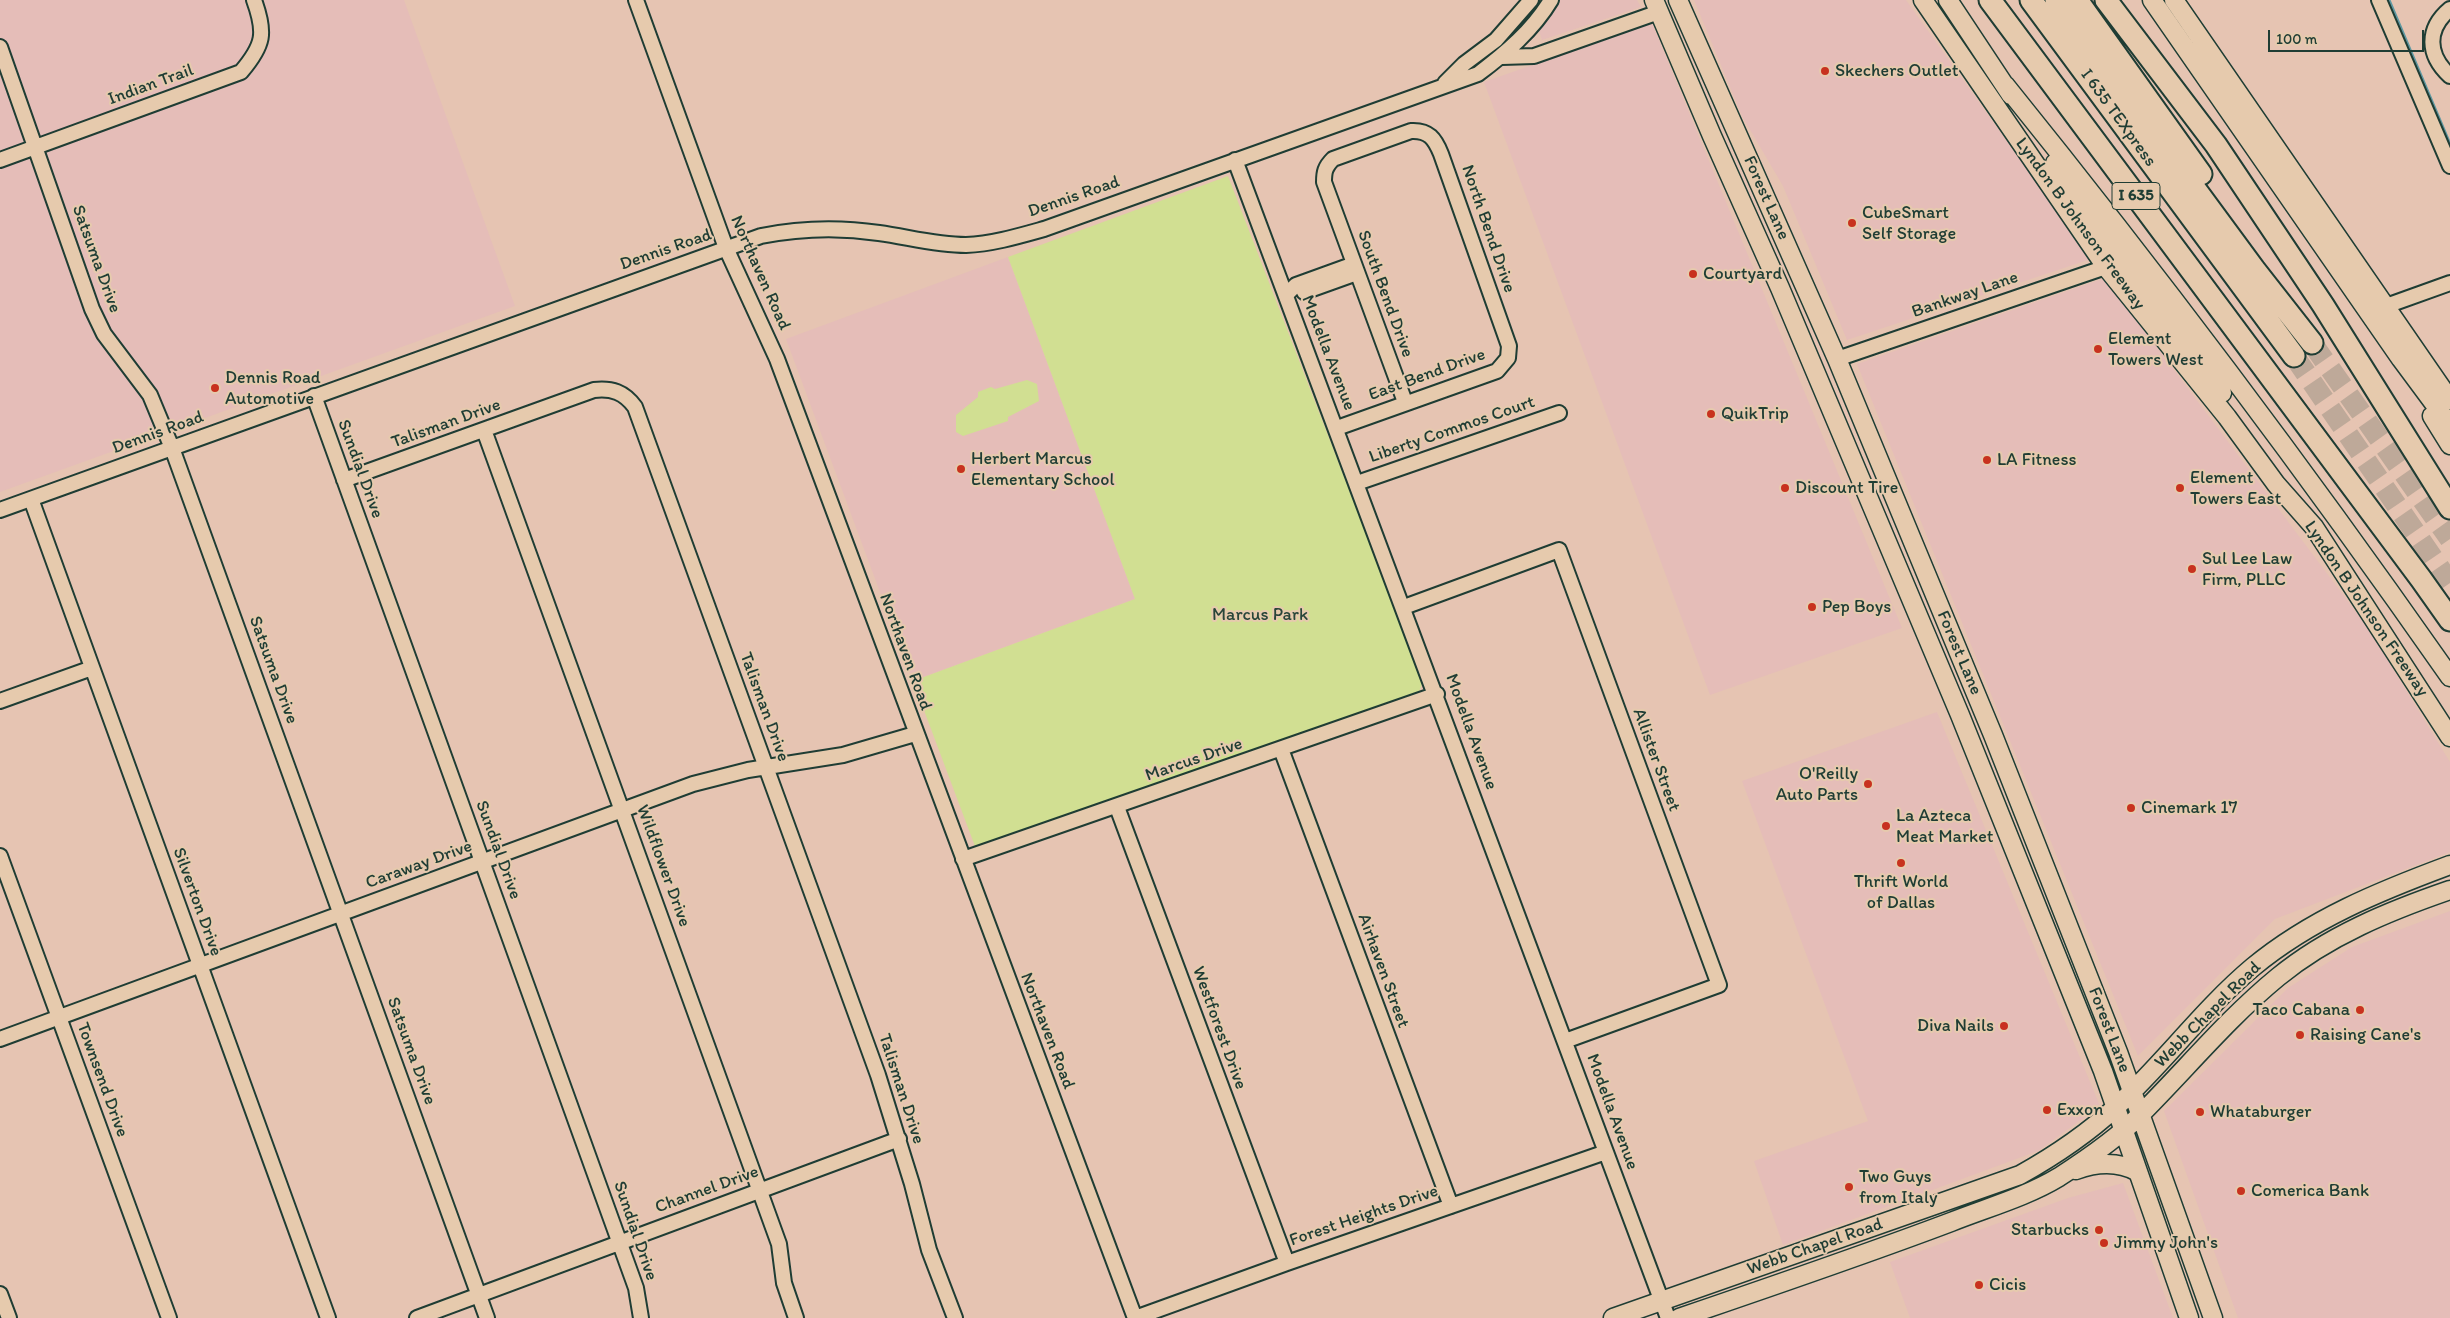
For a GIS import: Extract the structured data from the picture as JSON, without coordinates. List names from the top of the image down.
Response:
{
  "streets": {
    "highway": ["I 635 TEXpress", "I 635"],
    "main road": ["Forest Lane", "Lyndon B Johnson Freeway", "Webb Chapel Road"],
    "street": [
      "Indian Trail",
      "Dennis Road",
      "North Bend Drive",
      "Satsuma Drive",
      "Northaven Road",
      "South Bend Drive",
      "Bankway Lane",
      "Modella Avenue",
      "East Bend Drive",
      "Talisman Drive",
      "Liberty Commos Court",
      "Sundial Drive",
      "Marcus Drive",
      "Allister Street",
      "Caraway Drive",
      "Wildflower Drive",
      "Silverton Drive",
      "Airhaven Street",
      "Westforest Drive",
      "Townsend Drive",
      "Channel Drive",
      "Forest Heights Drive"
    ]
  },
  "crossings": [
    ["Indian Trail", "Satsuma Drive"],
    ["Dennis Road", "Satsuma Drive"],
    ["Dennis Road", "Northaven Road"],
    ["Dennis Road", "Modella Avenue"],
    ["Dennis Road", "Sundial Drive"],
    ["Dennis Road", "Silverton Drive"],
    ["Forest Lane", "Bankway Lane"],
    ["Forest Lane", "Webb Chapel Road"],
    ["Lyndon B Johnson Freeway", "Bankway Lane"],
    ["North Bend Drive", "South Bend Drive"],
    ["North Bend Drive", "East Bend Drive"],
    ["Satsuma Drive", "Caraway Drive"],
    ["Satsuma Drive", "Channel Drive"],
    ["Northaven Road", "Marcus Drive"],
    ["Northaven Road", "Caraway Drive"],
    ["Northaven Road", "Forest Heights Drive"],
    ["South Bend Drive", "East Bend Drive"],
    ["Modella Avenue", "East Bend Drive"],
    ["Modella Avenue", "Liberty Commos Court"],
    ["Modella Avenue", "Marcus Drive"],
    ["Modella Avenue", "Allister Street"],
    ["Modella Avenue", "Webb Chapel Road"],
    ["Modella Avenue", "Forest Heights Drive"],
    ["Talisman Drive", "Sundial Drive"],
    ["Talisman Drive", "Caraway Drive"],
    ["Talisman Drive", "Wildflower Drive"],
    ["Talisman Drive", "Channel Drive"],
    ["Sundial Drive", "Caraway Drive"],
    ["Sundial Drive", "Channel Drive"],
    ["Marcus Drive", "Airhaven Street"],
    ["Marcus Drive", "Westforest Drive"],
    ["Caraway Drive", "Wildflower Drive"],
    ["Caraway Drive", "Silverton Drive"],
    ["Caraway Drive", "Townsend Drive"],
    ["Wildflower Drive", "Channel Drive"],
    ["Airhaven Street", "Forest Heights Drive"],
    ["Westforest Drive", "Forest Heights Drive"]
  ],
  "parks": ["Marcus Park"],
  "places": [
    "Skechers Outlet",
    "CubeSmart Self Storage",
    "Courtyard",
    "Element Towers West",
    "Dennis Road Automotive",
    "QuikTrip",
    "LA Fitness",
    "Herbert Marcus Elementary School",
    "Discount Tire",
    "Element Towers East",
    "Sul Lee Law Firm, PLLC",
    "Pep Boys",
    "O'Reilly Auto Parts",
    "Cinemark 17",
    "La Azteca Meat Market",
    "Thrift World of Dallas",
    "Taco Cabana",
    "Diva Nails",
    "Raising Cane's",
    "Exxon",
    "Whataburger",
    "Two Guys from Italy",
    "Comerica Bank",
    "Starbucks",
    "Jimmy John's",
    "Cicis"
  ],
  "scale_bar": "100 m"
}
